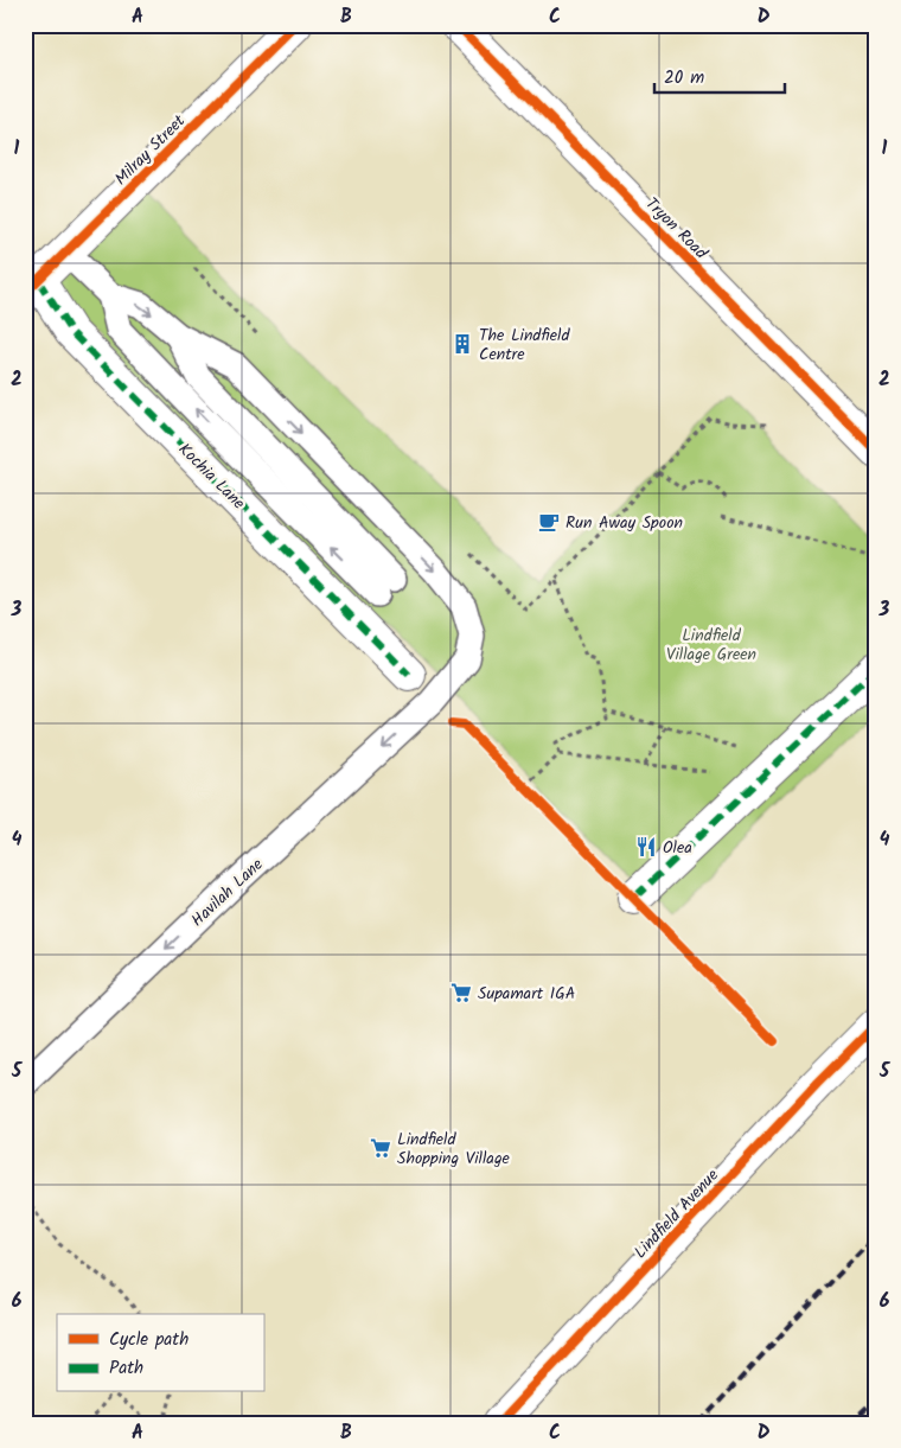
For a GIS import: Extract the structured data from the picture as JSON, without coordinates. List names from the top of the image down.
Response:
{
  "streets": {
    "street": [
      "Milray Street",
      "Tryon Road",
      "Kochia Lane",
      "Lindfield Avenue"
    ],
    "lane": ["Havilah Lane"]
  },
  "crossings": [
    ["Milray Street", "Kochia Lane"]
  ],
  "parks": ["Lindfield Village Green"],
  "places": {
    "building": ["The Lindfield Centre"],
    "cafe": ["Run Away Spoon"],
    "restaurant": ["Olea"],
    "supermarket": ["Supamart IGA", "Lindfield Shopping Village"]
  },
  "legend": ["Cycle path", "Path"],
  "scale_bar": "20 m",
  "grid": {
    "columns": [
      "A",
      "B",
      "C",
      "D"
    ],
    "rows": [
      "1",
      "2",
      "3",
      "4",
      "5",
      "6"
    ]
  }
}
